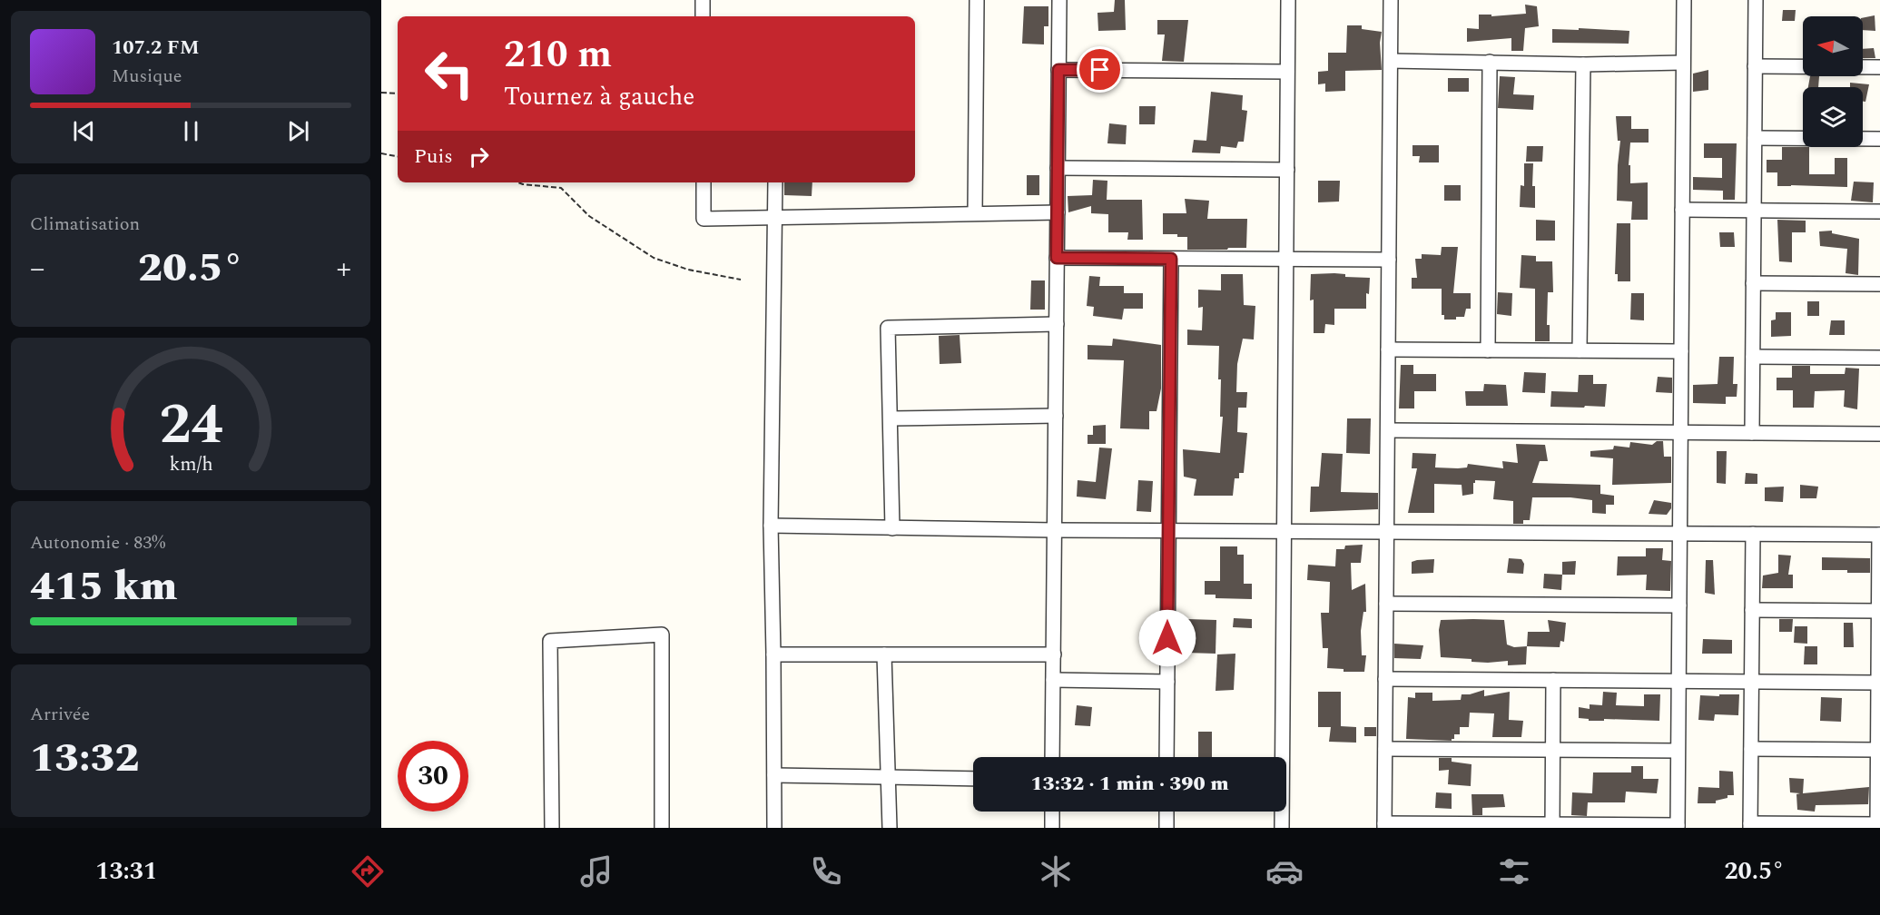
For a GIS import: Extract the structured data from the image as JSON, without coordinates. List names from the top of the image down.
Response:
{
  "north": "left",
  "page": {
    "turn": ["210 m", "Tournez à gauche"],
    "song": ["107.2 FM", "Musique"],
    "then": "Puis",
    "tile": [
      "Climatisation",
      ["Autonomie · 83%", "415 km"],
      ["Arrivée", "13:32"]
    ],
    "heat": ["−", "20.5°", "+"],
    "limit": "30",
    "trip": "13:32 · 1 min · 390 m",
    "tabs": ["13:31", "20.5°"],
    "gauge": ["24", "km/h"]
  }
}
